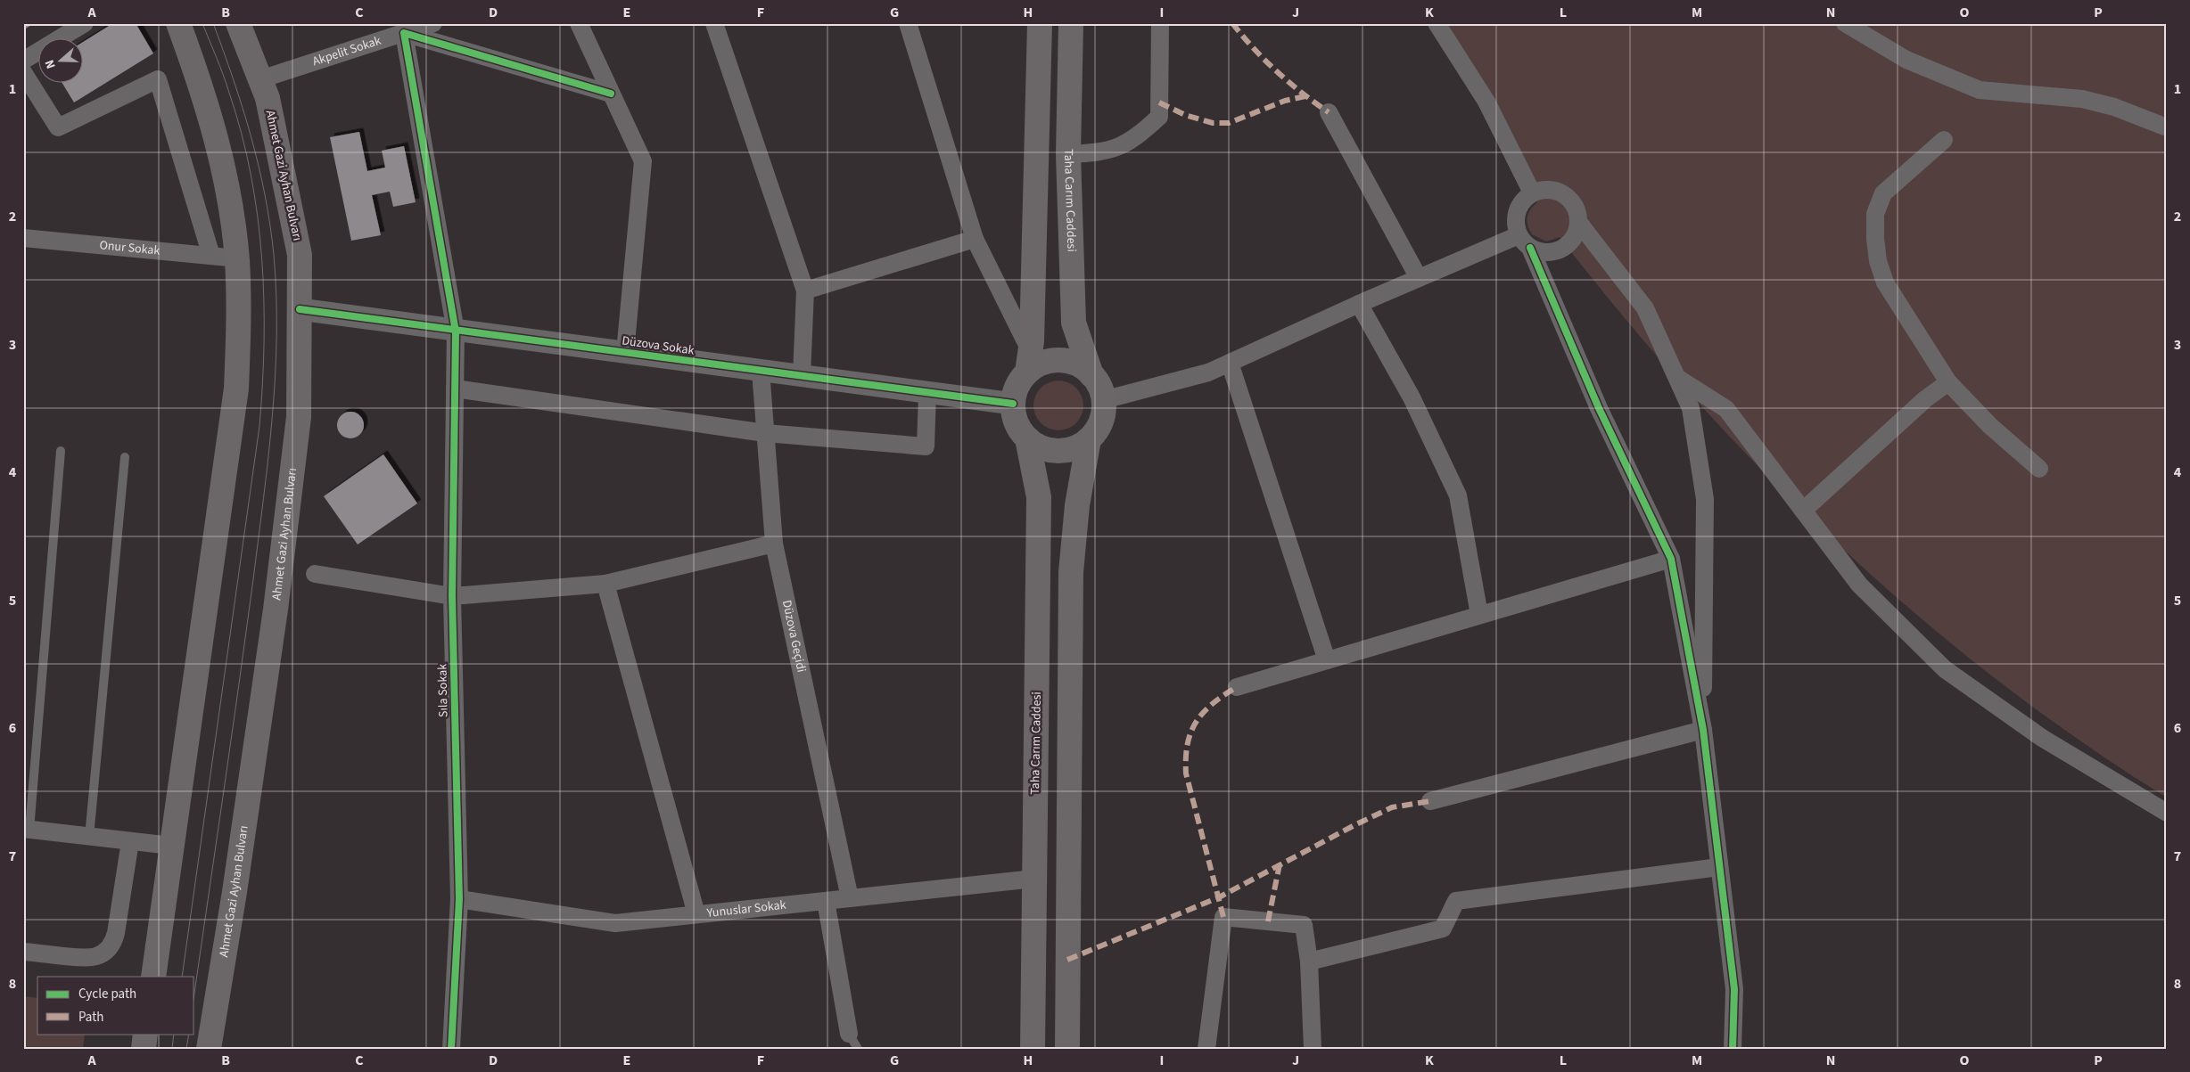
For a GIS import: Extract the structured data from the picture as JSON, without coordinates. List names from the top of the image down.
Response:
{
  "streets": {
    "main road": ["Ahmet Gazi Ayhan Bulvarı", "Taha Carım Caddesi"],
    "street": [
      "Akpelit Sokak",
      "Onur Sokak",
      "Düzova Sokak",
      "Düzova Geçidi",
      "Sıla Sokak",
      "Yunuslar Sokak"
    ]
  },
  "crossings": [
    ["Akpelit Sokak", "Ahmet Gazi Ayhan Bulvarı"],
    ["Akpelit Sokak", "Sıla Sokak"],
    ["Ahmet Gazi Ayhan Bulvarı", "Düzova Sokak"],
    ["Taha Carım Caddesi", "Düzova Sokak"],
    ["Taha Carım Caddesi", "Yunuslar Sokak"],
    ["Düzova Sokak", "Düzova Geçidi"],
    ["Düzova Sokak", "Sıla Sokak"],
    ["Düzova Geçidi", "Yunuslar Sokak"],
    ["Sıla Sokak", "Yunuslar Sokak"]
  ],
  "legend": ["Cycle path", "Path"],
  "north": "left",
  "grid": {
    "columns": [
      "A",
      "B",
      "C",
      "D",
      "E",
      "F",
      "G",
      "H",
      "I",
      "J",
      "K",
      "L",
      "M",
      "N",
      "O",
      "P"
    ],
    "rows": [
      "1",
      "2",
      "3",
      "4",
      "5",
      "6",
      "7",
      "8"
    ]
  }
}
